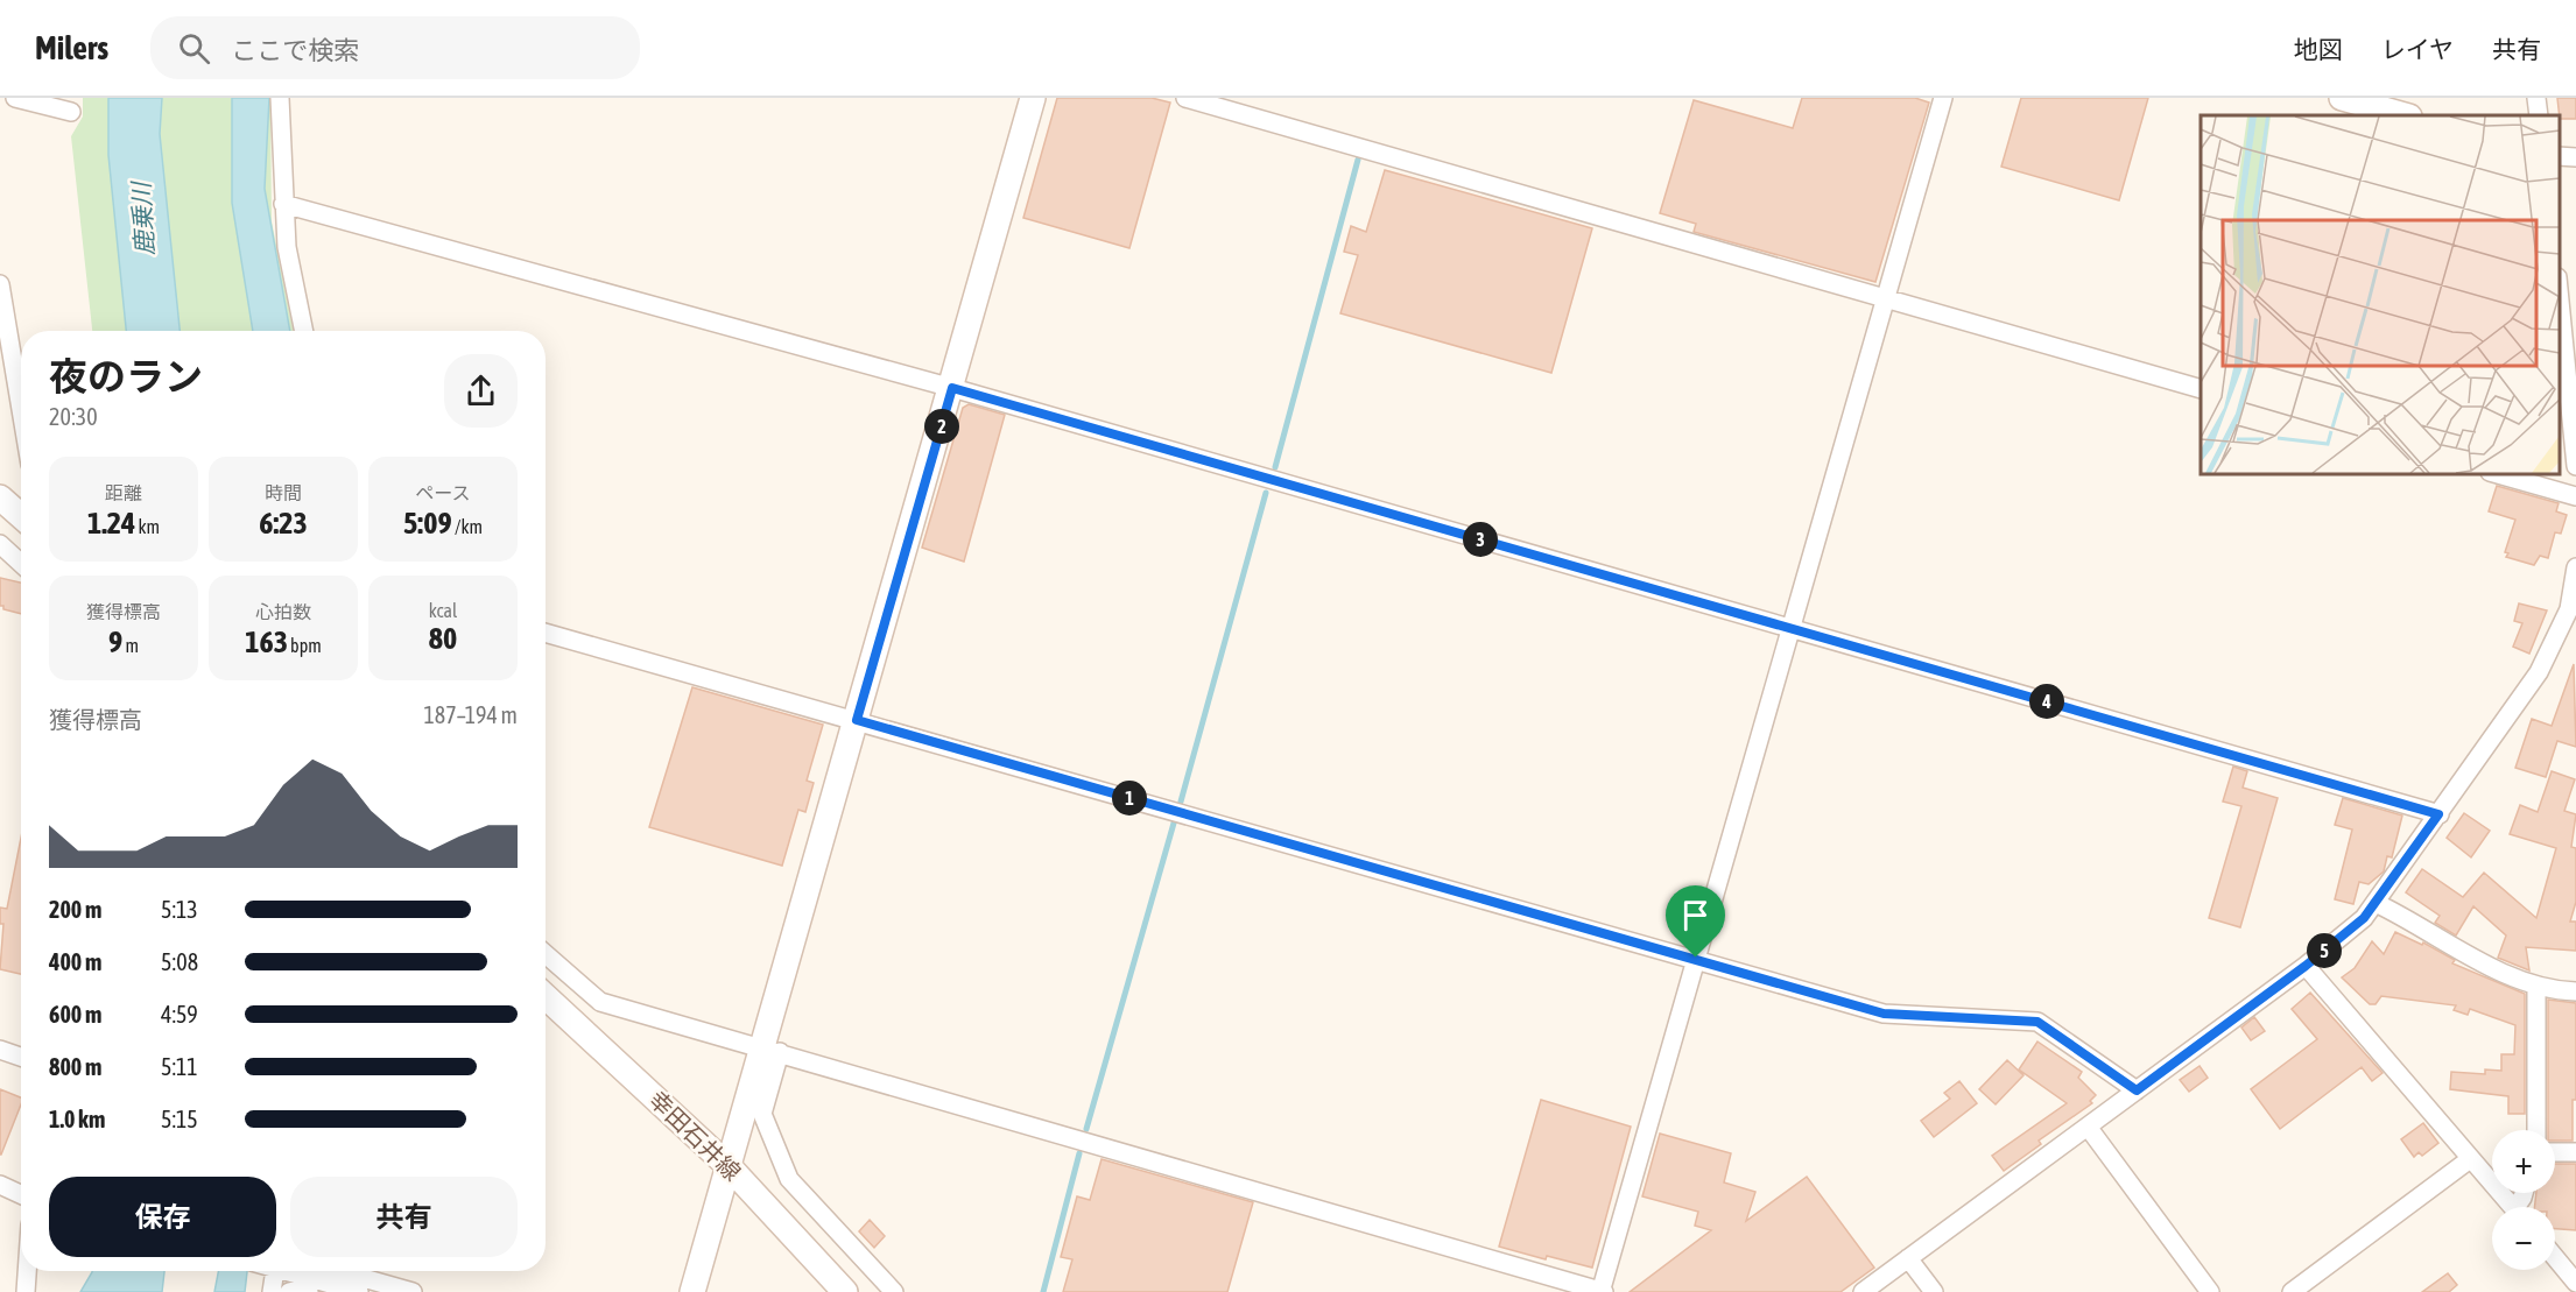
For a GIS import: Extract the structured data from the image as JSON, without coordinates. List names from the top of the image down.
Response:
{
  "streets": {
    "street": ["幸田石井線"]
  },
  "water": ["鹿乗川"],
  "page": {
    "header": "Milers",
    "search": "ここで検索",
    "nav": ["地図", "レイヤ", "共有"],
    "heading": ["夜のラン", "20:30"],
    "pins": [
      "2",
      "3",
      "4",
      "1",
      "5"
    ],
    "stats": [
      ["距離", "1.24 km"],
      ["時間", "6:23"],
      ["ペース", "5:09 /km"],
      ["獲得標高", "9 m"],
      ["心拍数", "163 bpm"],
      ["kcal", "80"]
    ],
    "chart": ["獲得標高", "187–194 m"],
    "list": [
      {
        "name": "200 m",
        "note": "5:13"
      },
      {
        "name": "400 m",
        "note": "5:08"
      },
      {
        "name": "600 m",
        "note": "4:59"
      },
      {
        "name": "800 m",
        "note": "5:11"
      },
      {
        "name": "1.0 km",
        "note": "5:15"
      }
    ],
    "map_buttons": ["+", "−"],
    "buttons": ["保存", "共有"]
  }
}
